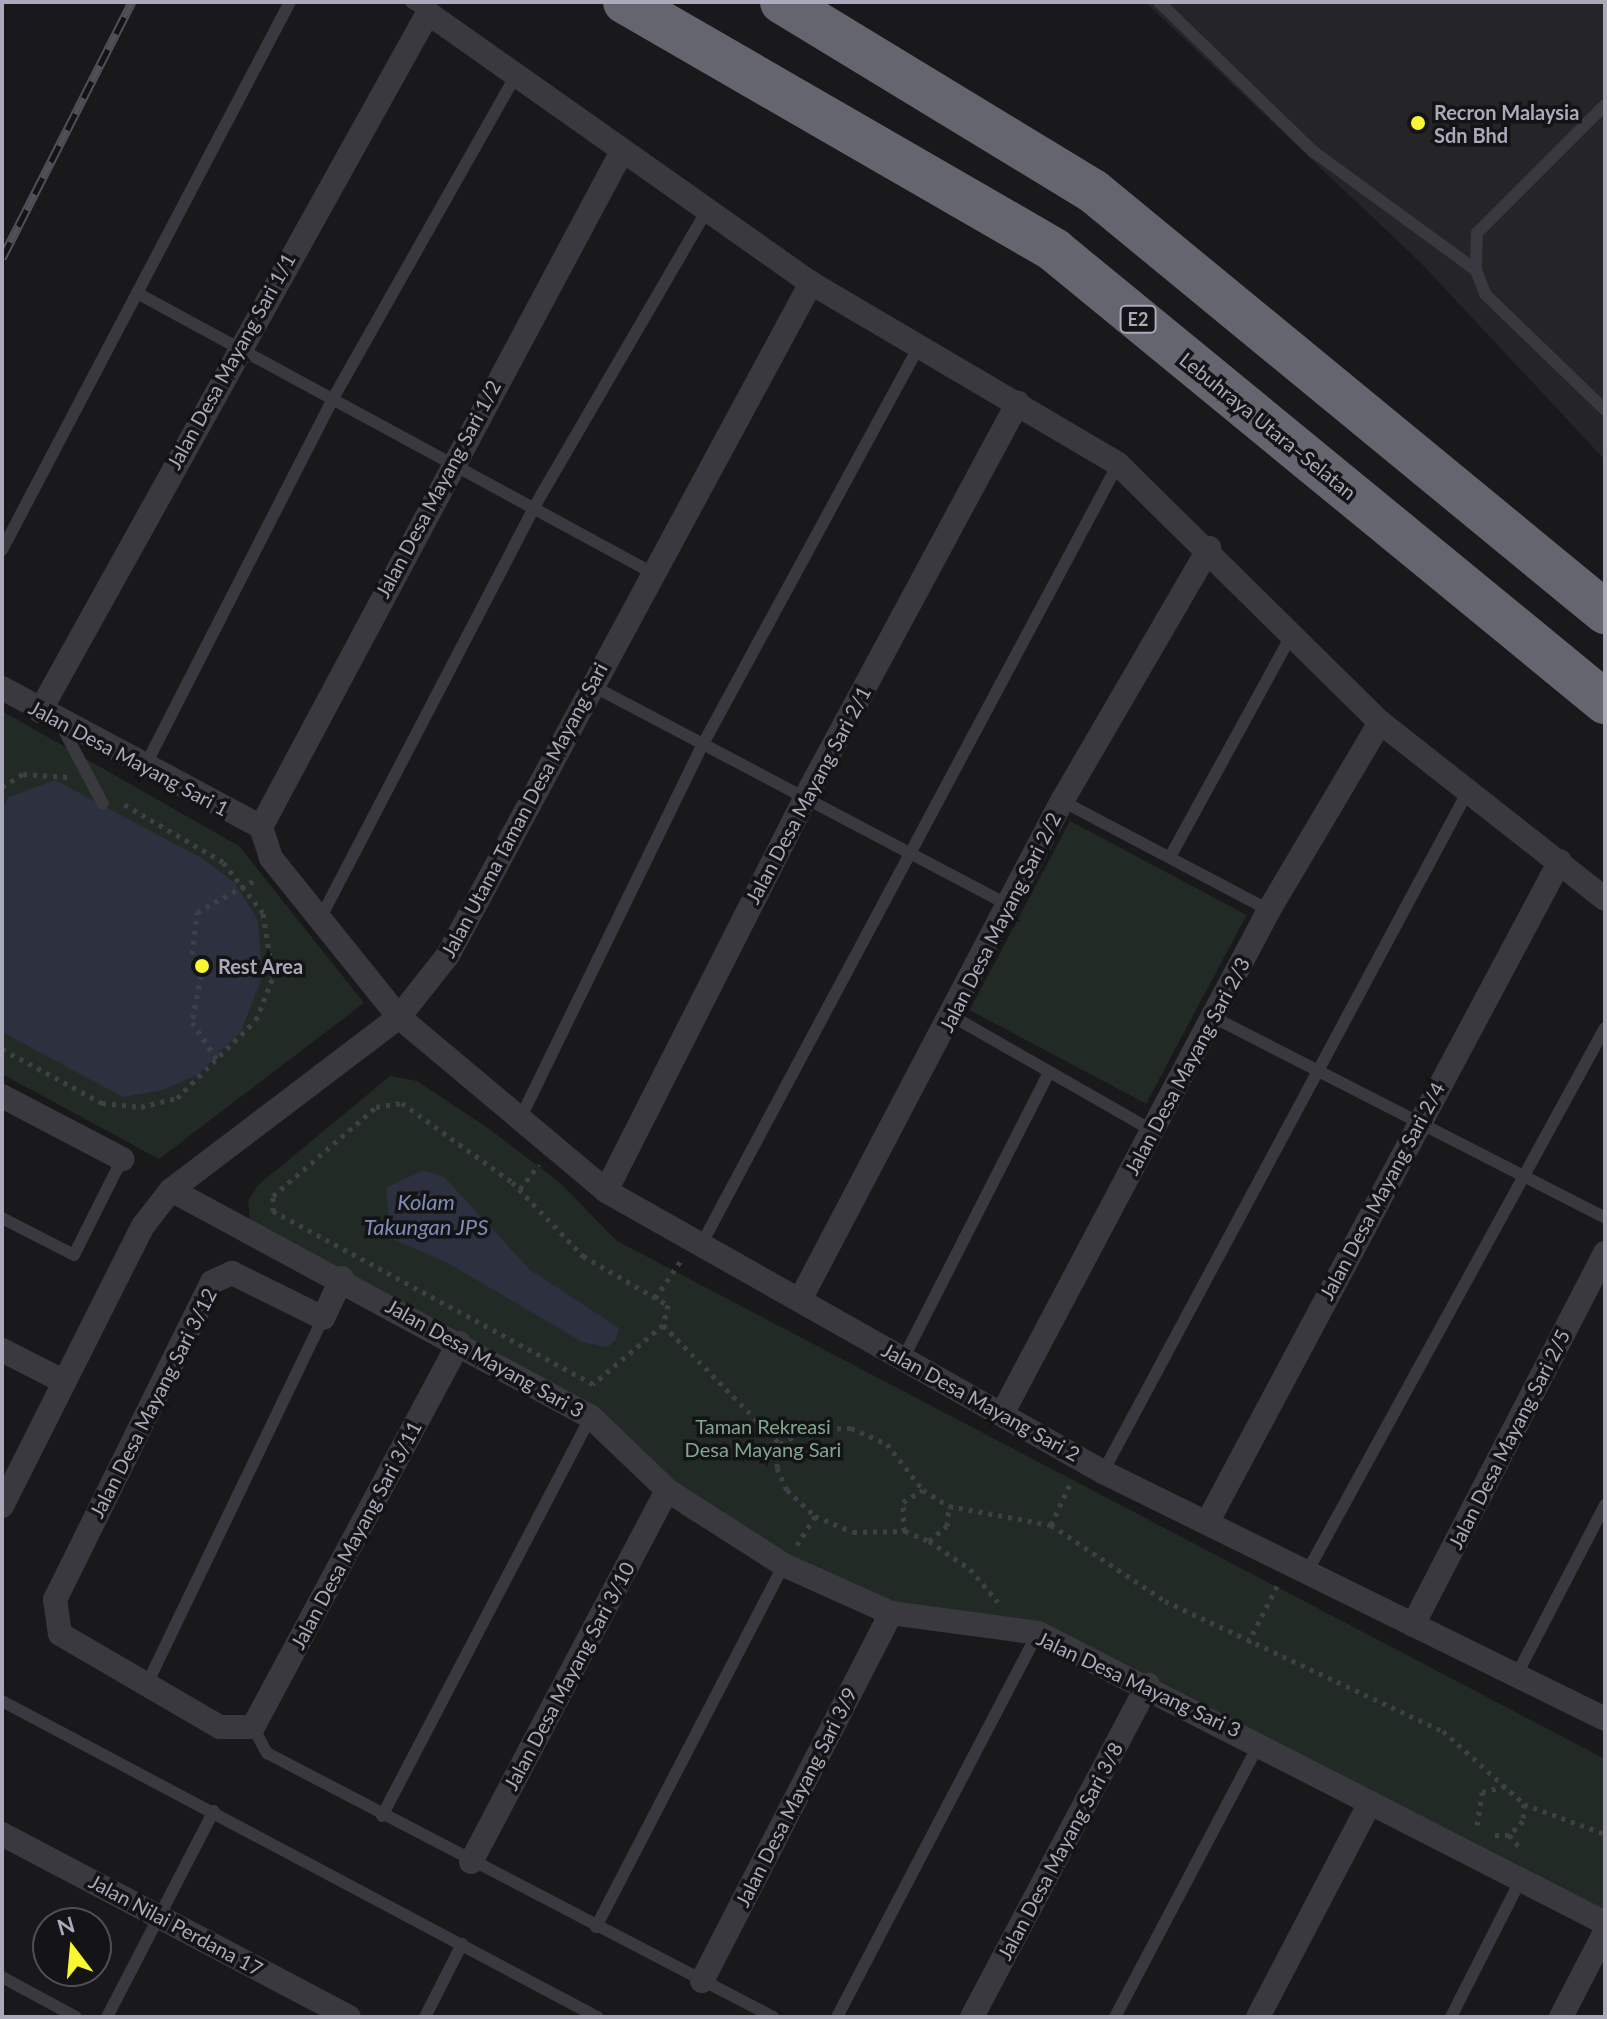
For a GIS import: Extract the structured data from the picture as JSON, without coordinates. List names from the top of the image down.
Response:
{
  "streets": {
    "highway": ["E2", "Lebuhraya Utara–Selatan"],
    "street": [
      "Jalan Desa Mayang Sari 1/1",
      "Jalan Desa Mayang Sari 1/2",
      "Jalan Desa Mayang Sari 1",
      "Jalan Desa Mayang Sari 2/1",
      "Jalan Utama Taman Desa Mayang Sari",
      "Jalan Desa Mayang Sari 2/2",
      "Jalan Desa Mayang Sari 2/3",
      "Jalan Desa Mayang Sari 2/4",
      "Jalan Desa Mayang Sari 3",
      "Jalan Desa Mayang Sari 2",
      "Jalan Desa Mayang Sari 3/12",
      "Jalan Desa Mayang Sari 2/5",
      "Jalan Desa Mayang Sari 3/11",
      "Jalan Desa Mayang Sari 3/10",
      "Jalan Desa Mayang Sari 3/9",
      "Jalan Desa Mayang Sari 3/8",
      "Jalan Nilai Perdana 17"
    ]
  },
  "crossings": [
    ["Jalan Desa Mayang Sari 1/1", "Jalan Desa Mayang Sari 1"],
    ["Jalan Desa Mayang Sari 1/2", "Jalan Desa Mayang Sari 1"],
    ["Jalan Desa Mayang Sari 2/1", "Jalan Desa Mayang Sari 2"],
    ["Jalan Utama Taman Desa Mayang Sari", "Jalan Desa Mayang Sari 3"],
    ["Jalan Utama Taman Desa Mayang Sari", "Jalan Desa Mayang Sari 2"],
    ["Jalan Desa Mayang Sari 2/2", "Jalan Desa Mayang Sari 2"],
    ["Jalan Desa Mayang Sari 2/3", "Jalan Desa Mayang Sari 2"],
    ["Jalan Desa Mayang Sari 2/4", "Jalan Desa Mayang Sari 2"],
    ["Jalan Desa Mayang Sari 3", "Jalan Desa Mayang Sari 3/11"],
    ["Jalan Desa Mayang Sari 3", "Jalan Desa Mayang Sari 3/10"],
    ["Jalan Desa Mayang Sari 3", "Jalan Desa Mayang Sari 3/9"],
    ["Jalan Desa Mayang Sari 3", "Jalan Desa Mayang Sari 3/8"],
    ["Jalan Desa Mayang Sari 2", "Jalan Desa Mayang Sari 2/5"]
  ],
  "water": ["Kolam Takungan JPS"],
  "parks": ["Taman Rekreasi Desa Mayang Sari"],
  "places": ["Recron Malaysia Sdn Bhd", "Rest Area"],
  "north": "top"
}
